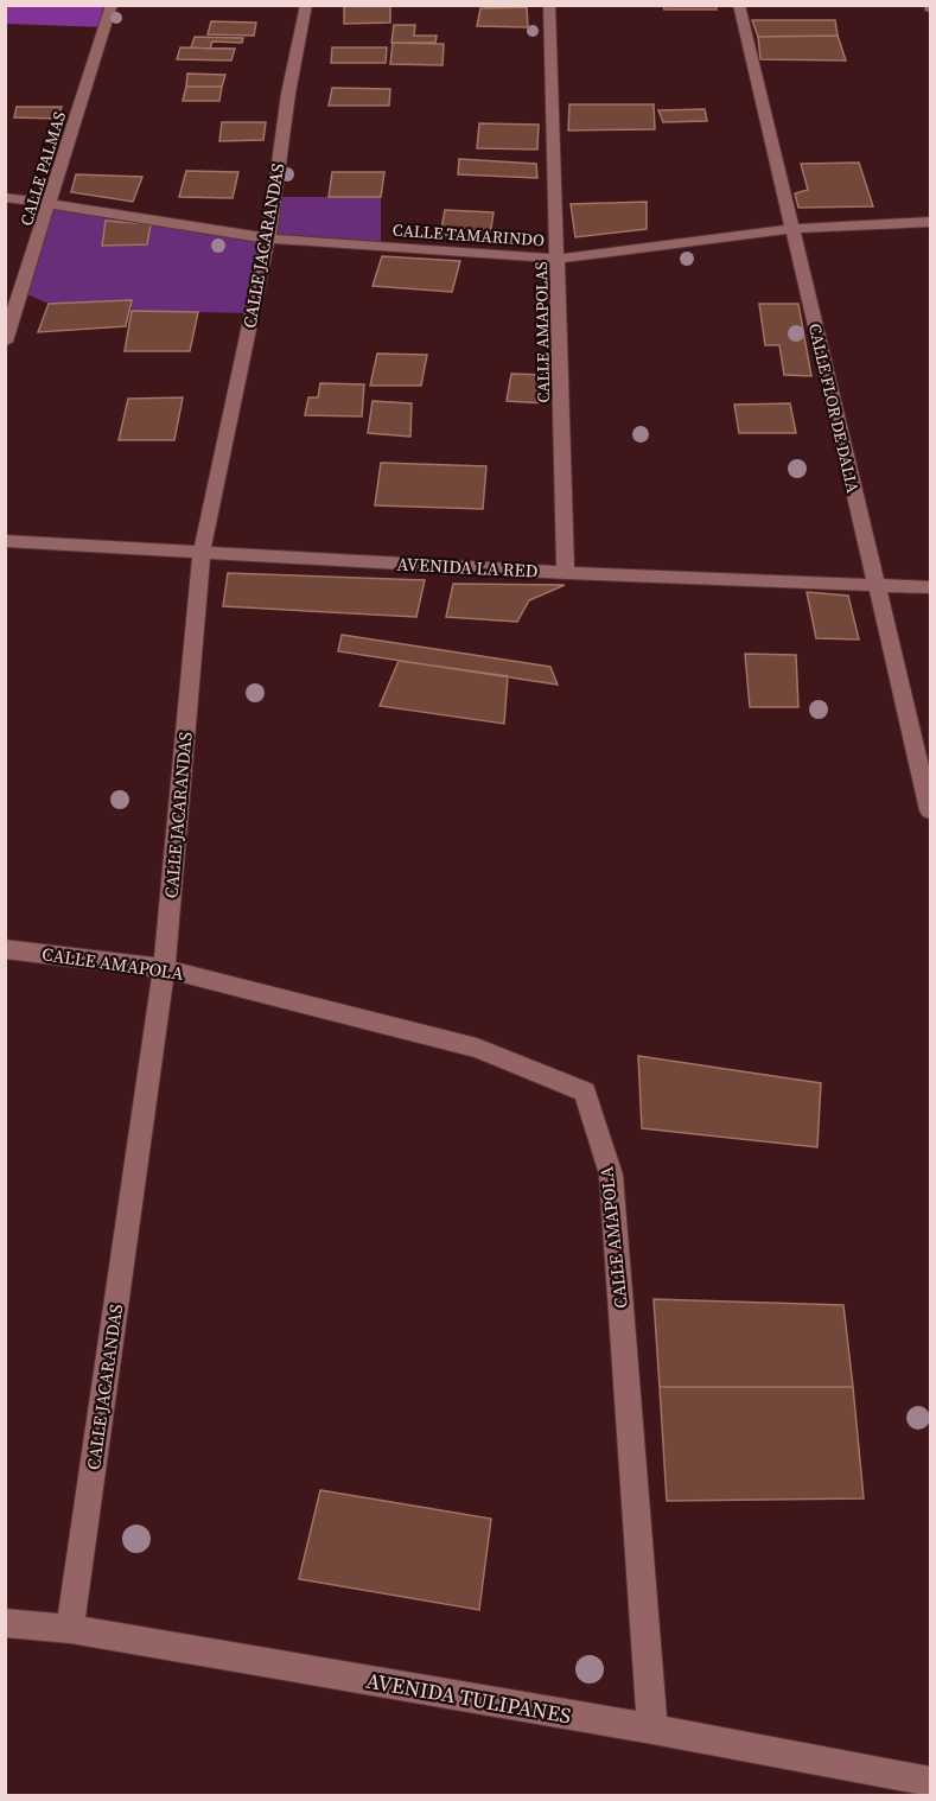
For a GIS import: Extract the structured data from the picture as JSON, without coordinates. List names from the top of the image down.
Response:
{
  "streets": {
    "street": [
      "CALLE PALMAS",
      "CALLE TAMARINDO",
      "CALLE JACARANDAS",
      "CALLE AMAPOLAS",
      "CALLE FLOR DE DALIA",
      "AVENIDA LA RED",
      "CALLE AMAPOLA",
      "AVENIDA TULIPANES"
    ]
  },
  "crossings": [
    ["CALLE PALMAS", "CALLE TAMARINDO"],
    ["CALLE TAMARINDO", "CALLE JACARANDAS"],
    ["CALLE TAMARINDO", "CALLE AMAPOLAS"],
    ["CALLE TAMARINDO", "CALLE FLOR DE DALIA"],
    ["CALLE JACARANDAS", "AVENIDA LA RED"],
    ["CALLE JACARANDAS", "CALLE AMAPOLA"],
    ["CALLE JACARANDAS", "AVENIDA TULIPANES"],
    ["CALLE AMAPOLAS", "AVENIDA LA RED"],
    ["CALLE FLOR DE DALIA", "AVENIDA LA RED"],
    ["CALLE AMAPOLA", "AVENIDA TULIPANES"]
  ]
}
